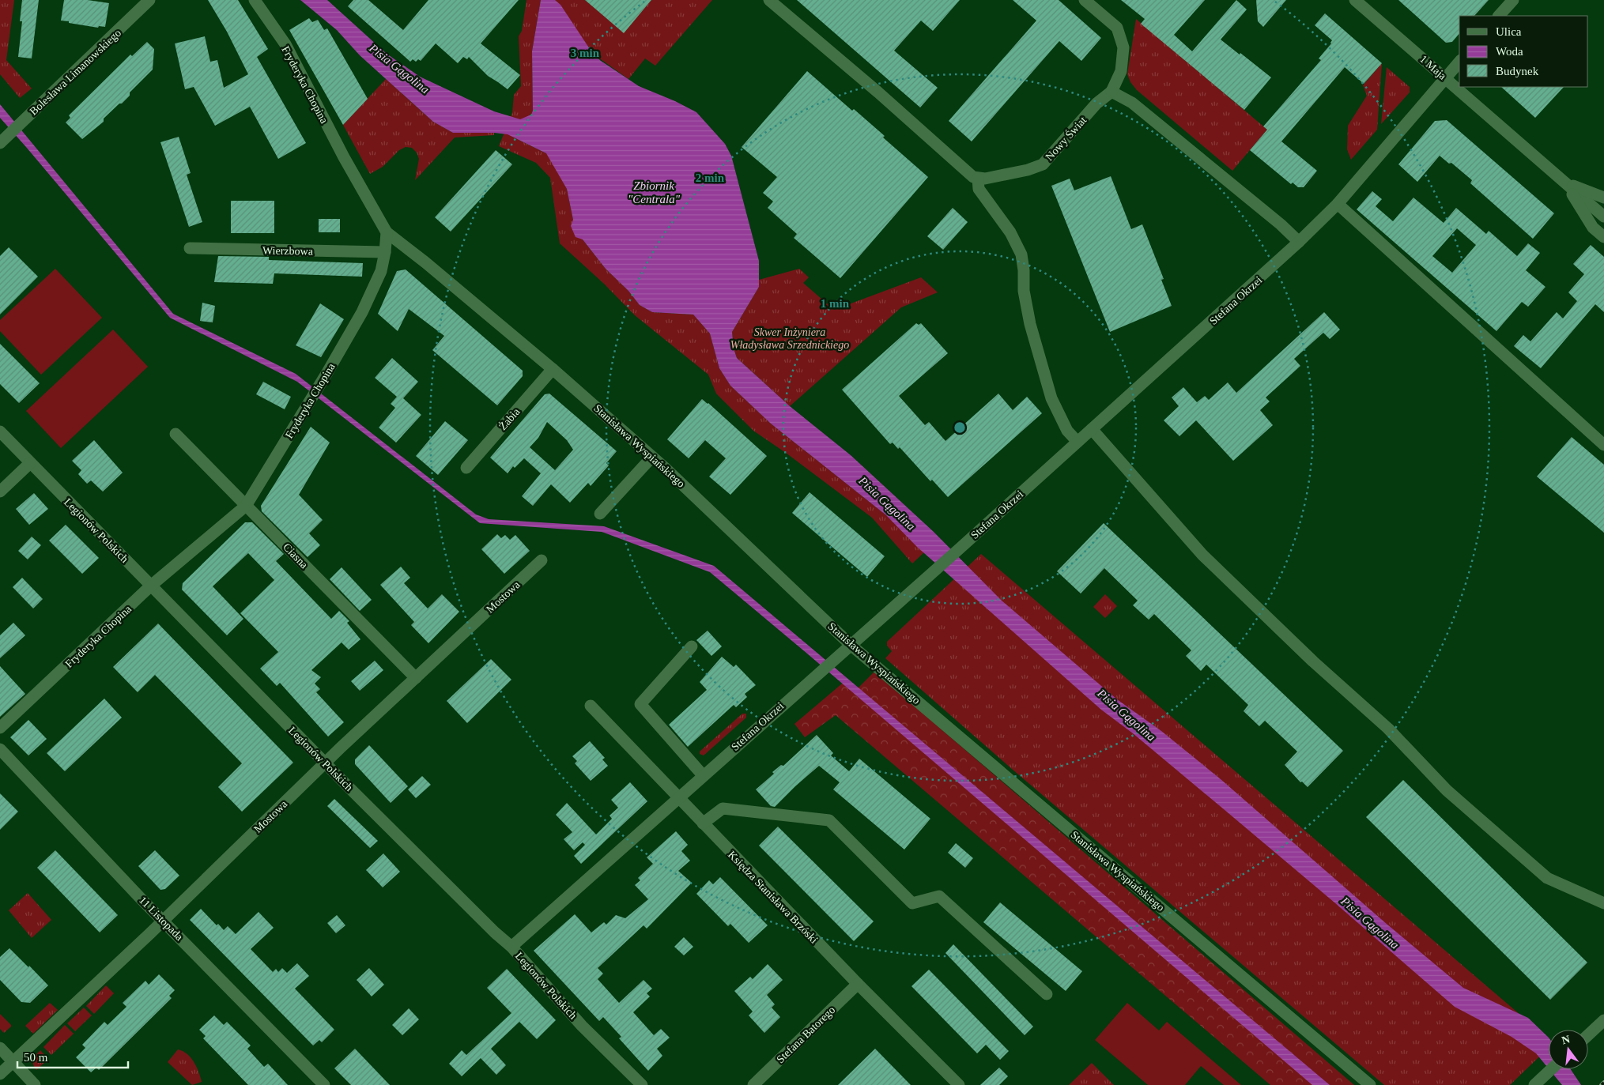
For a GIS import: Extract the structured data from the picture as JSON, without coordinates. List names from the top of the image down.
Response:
{
  "streets": {
    "street": [
      "1 Maja",
      "Bolesława Limanowskiego",
      "Fryderyka Chopina",
      "Nowy Świat",
      "Wierzbowa",
      "Stefana Okrzei",
      "Żabia",
      "Stanisława Wyspiańskiego",
      "Legionów Polskich",
      "Ciasna",
      "Mostowa",
      "Księdza Stanisława Brzóski",
      "11 Listopada",
      "Stefana Batorego"
    ]
  },
  "crossings": [
    ["1 Maja", "Stefana Okrzei"],
    ["Fryderyka Chopina", "Wierzbowa"],
    ["Fryderyka Chopina", "Stanisława Wyspiańskiego"],
    ["Fryderyka Chopina", "Legionów Polskich"],
    ["Fryderyka Chopina", "Ciasna"],
    ["Stefana Okrzei", "Stanisława Wyspiańskiego"],
    ["Stefana Okrzei", "Legionów Polskich"],
    ["Stefana Okrzei", "Księdza Stanisława Brzóski"],
    ["Żabia", "Stanisława Wyspiańskiego"],
    ["Legionów Polskich", "Mostowa"],
    ["Ciasna", "Mostowa"],
    ["Mostowa", "11 Listopada"],
    ["Księdza Stanisława Brzóski", "Stefana Batorego"]
  ],
  "water": ["Pisia Gągolina", "Zbiornik \"Centrala\""],
  "parks": ["Skwer Inżyniera Władysława Srzednickiego"],
  "legend": ["Ulica", "Woda", "Budynek"],
  "scale_bar": "50 m",
  "north": "top",
  "rings": ["3 min", "2 min", "1 min"]
}
